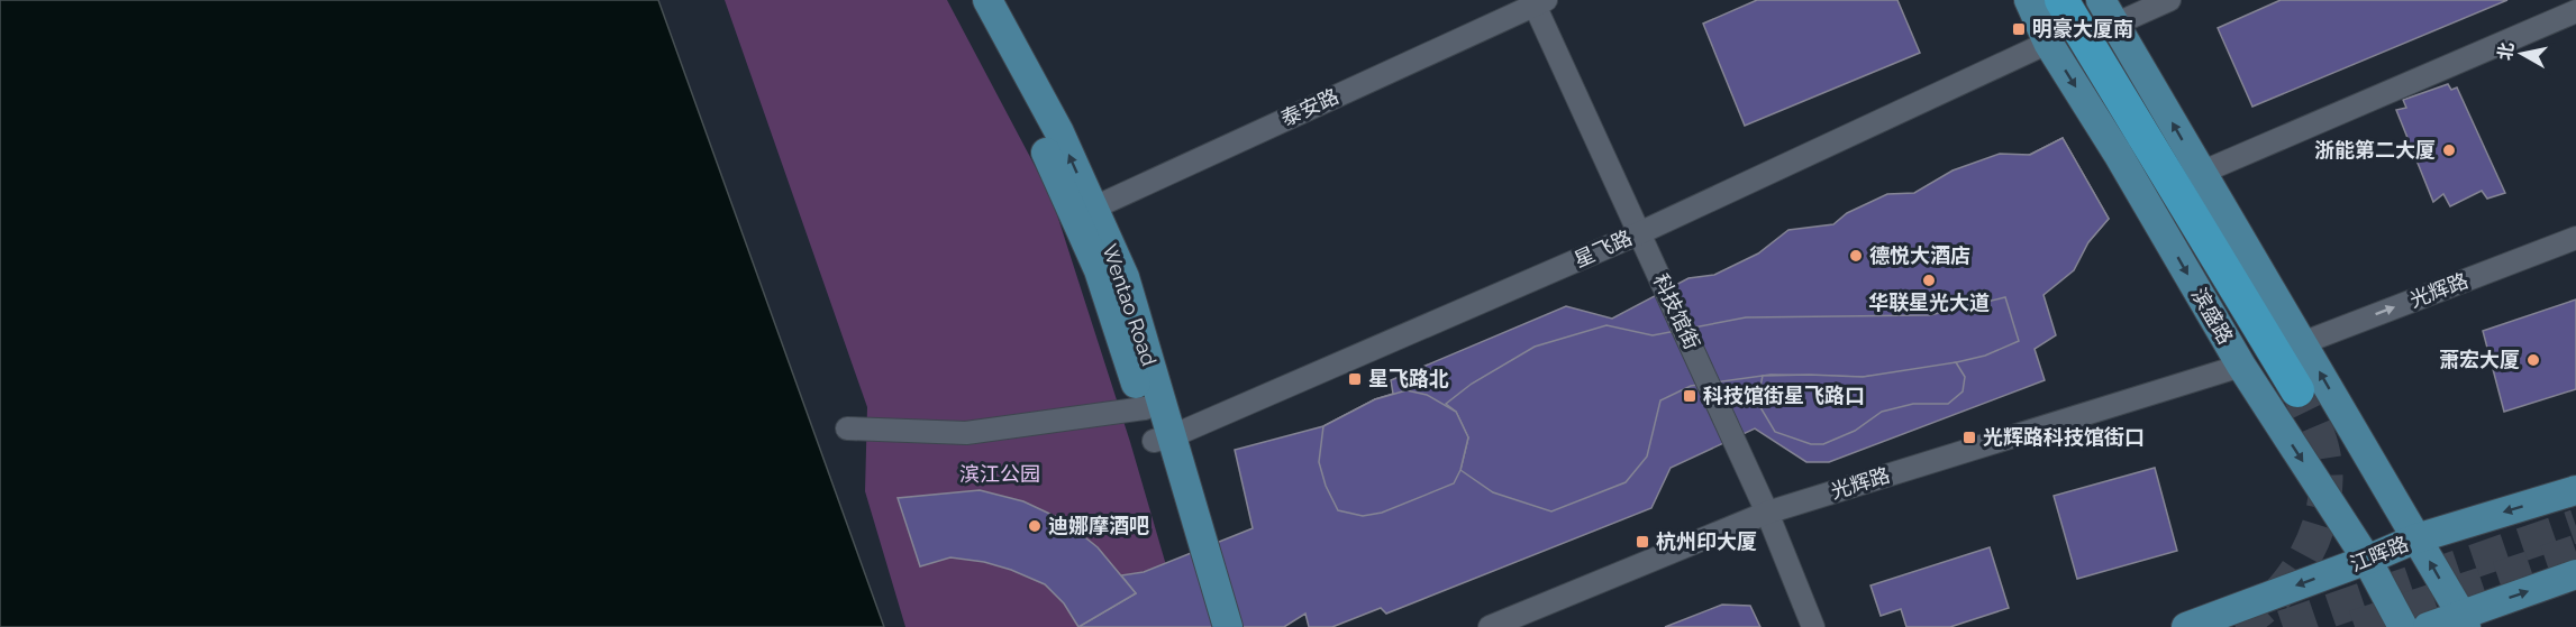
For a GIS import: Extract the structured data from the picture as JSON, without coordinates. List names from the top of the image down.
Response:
{
  "streets": {
    "main road": ["Wentao Road", "滨盛路", "江晖路"],
    "street": [
      "泰安路",
      "星飞路",
      "光辉路",
      "科技馆街"
    ]
  },
  "crossings": [
    ["泰安路", "Wentao Road"],
    ["泰安路", "科技馆街"],
    ["星飞路", "Wentao Road"],
    ["星飞路", "科技馆街"],
    ["星飞路", "滨盛路"],
    ["光辉路", "科技馆街"],
    ["光辉路", "滨盛路"],
    ["滨盛路", "江晖路"]
  ],
  "parks": ["滨江公园"],
  "places": {
    "transit": [
      "明豪大厦南",
      "星飞路北",
      "科技馆街星飞路口",
      "光辉路科技馆街口",
      "杭州印大厦"
    ],
    "other": [
      "浙能第二大厦",
      "德悦大酒店",
      "华联星光大道",
      "萧宏大厦",
      "迪娜摩酒吧"
    ]
  },
  "north": "left"
}
